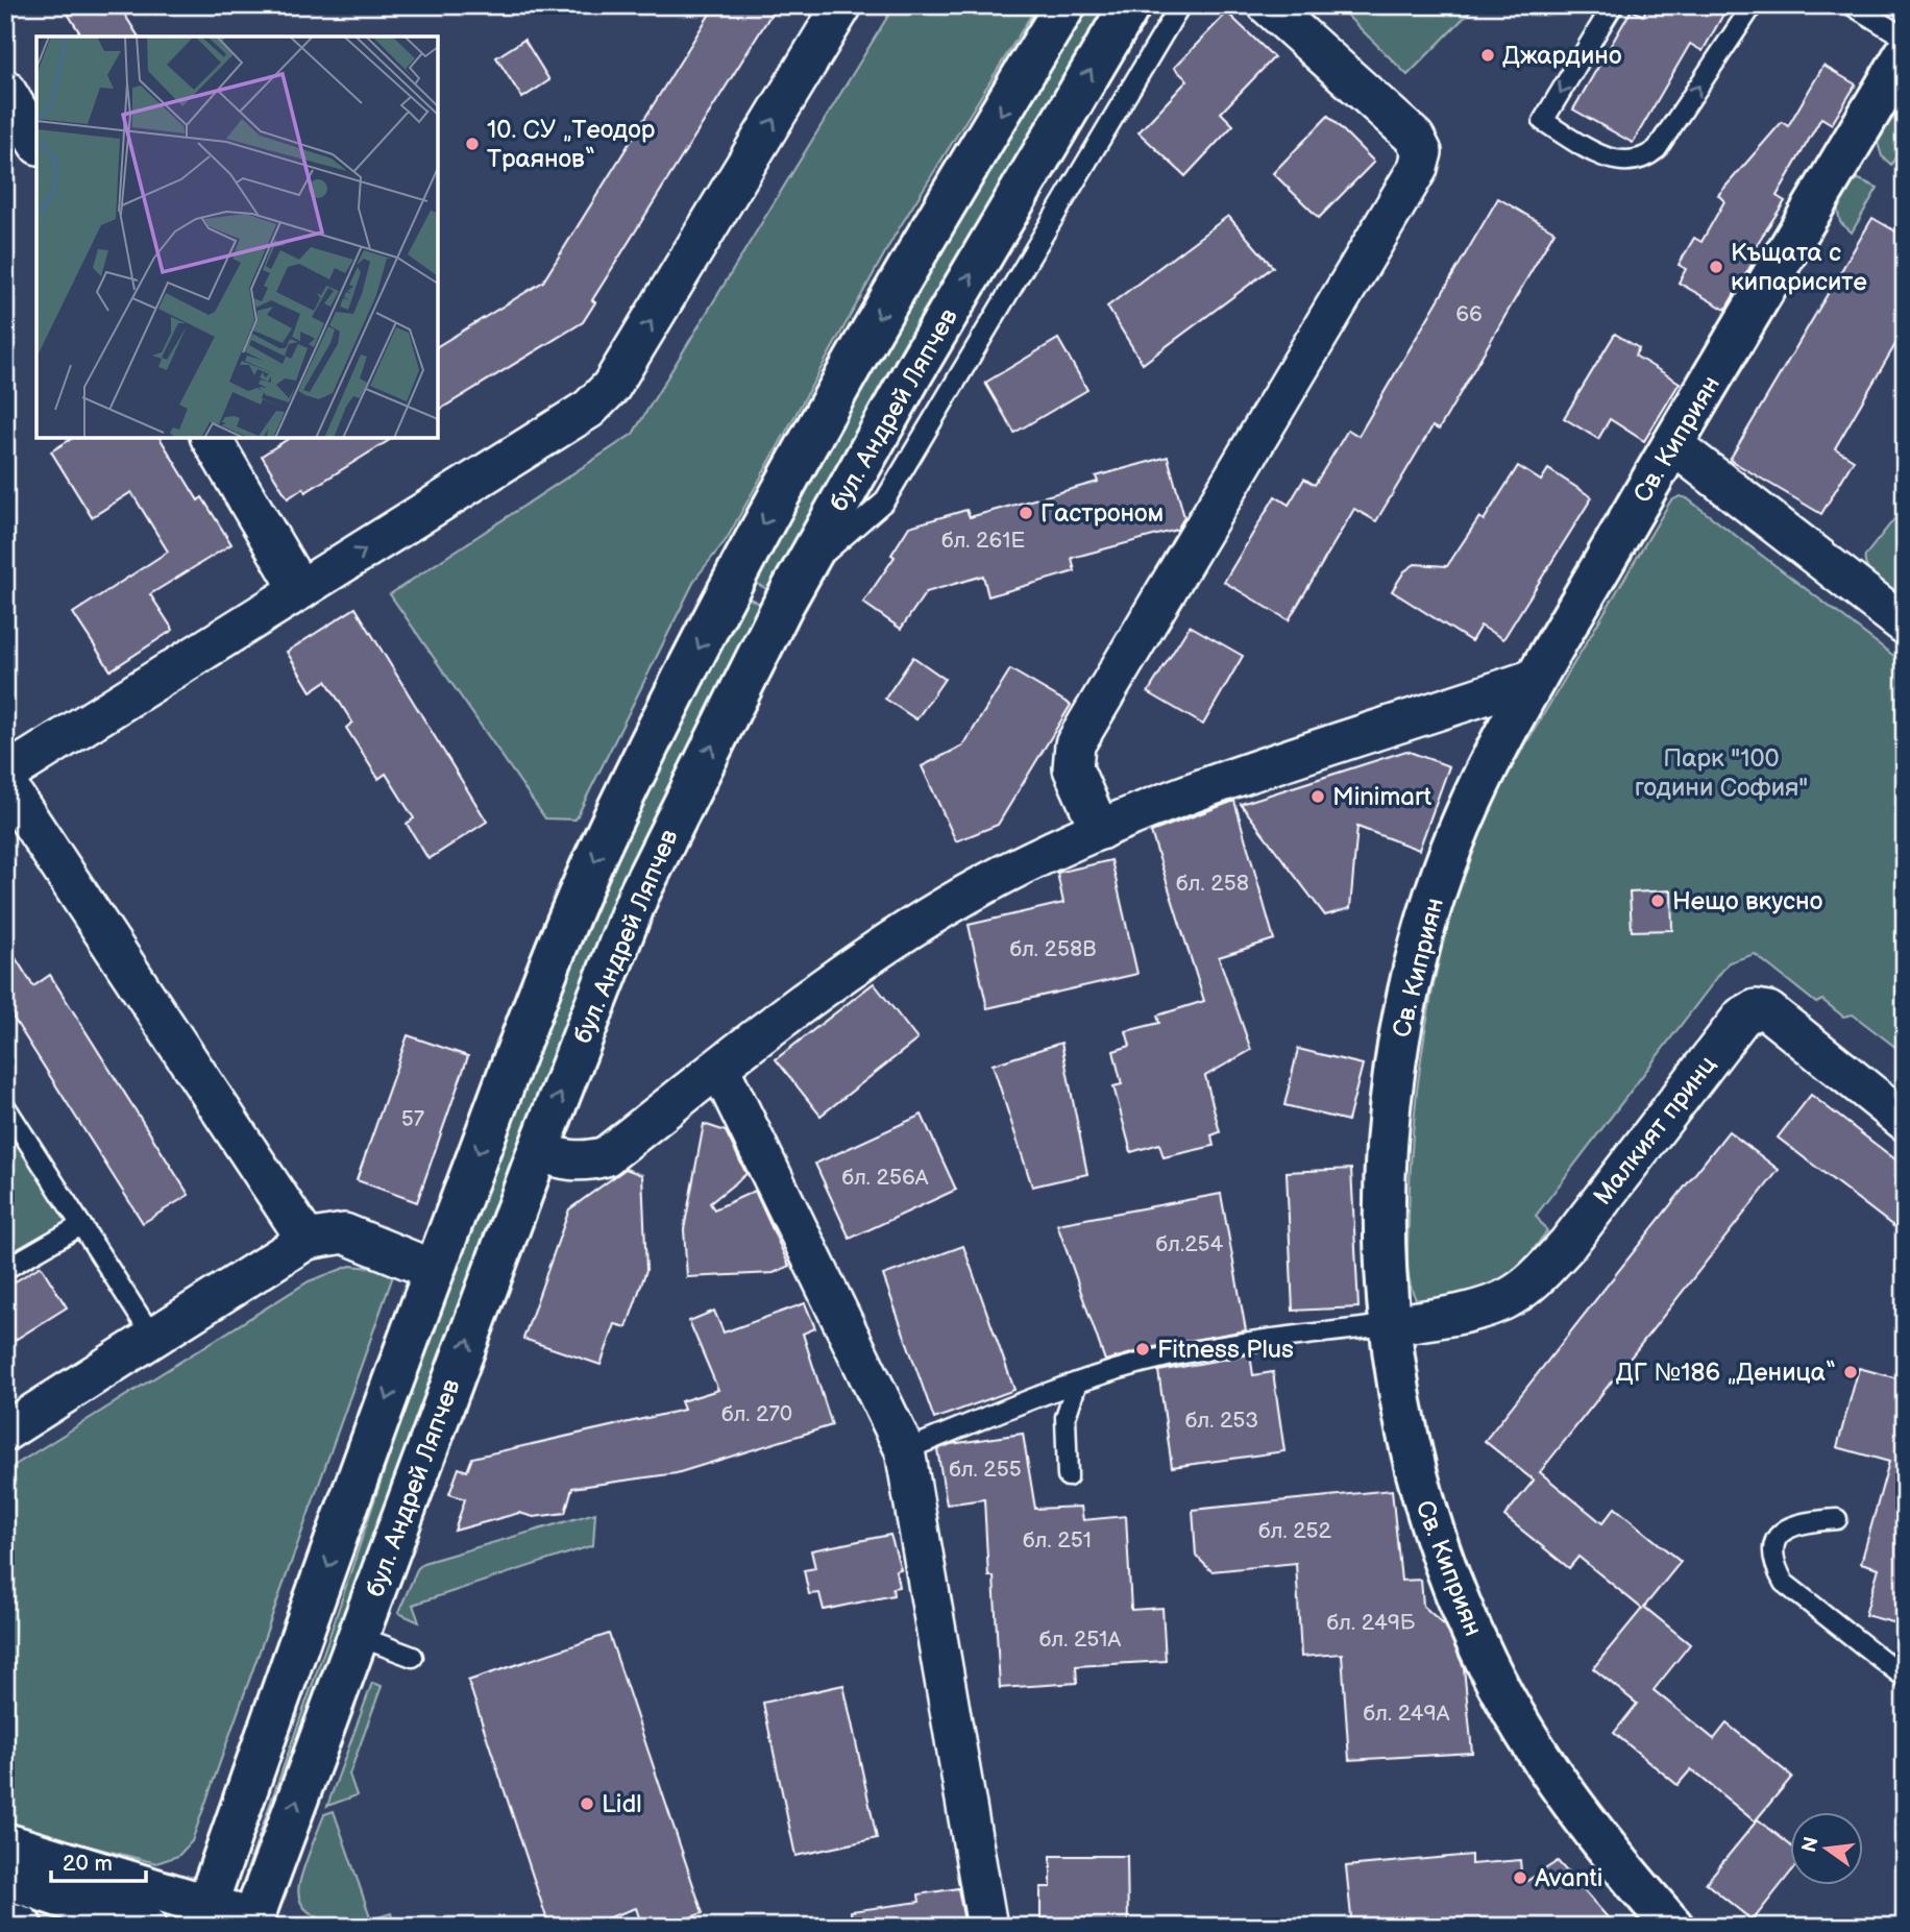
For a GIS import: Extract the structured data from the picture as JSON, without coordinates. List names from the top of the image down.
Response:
{
  "streets": {
    "main road": ["бул. Андрей Ляпчев", "Св. Киприян"],
    "street": ["Малкият принц"]
  },
  "crossings": [
    ["Св. Киприян", "Малкият принц"]
  ],
  "parks": ["Парк \"100 години София\""],
  "places": [
    "Джардино",
    "10. СУ „Теодор Траянов“",
    "Къщата с кипарисите",
    "Гастроном",
    "Minimart",
    "Нещо вкусно",
    "Fitness Plus",
    "ДГ №186 „Деница“",
    "Lidl",
    "Avanti"
  ],
  "house_numbers": [
    "66",
    "бл. 261Е",
    "бл. 258",
    "бл. 258В",
    "57",
    "бл. 256А",
    "бл.254",
    "бл. 270",
    "бл. 253",
    "бл. 255",
    "бл. 252",
    "бл. 251",
    "бл. 249Б",
    "бл. 251А",
    "бл. 249А"
  ],
  "scale_bar": "20 m",
  "north": "left"
}
